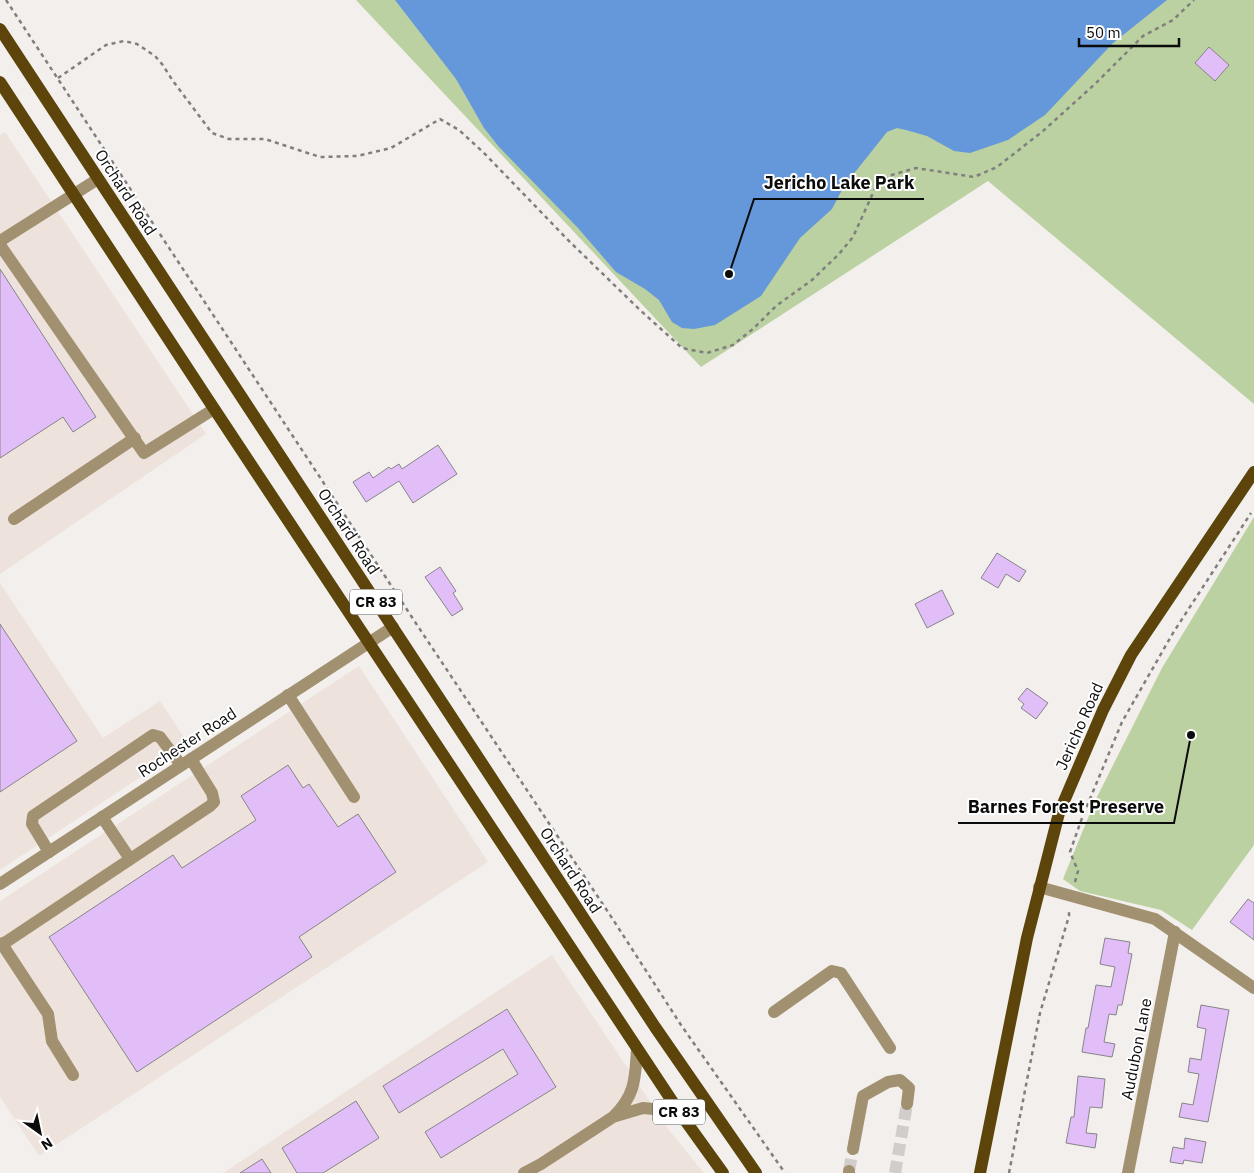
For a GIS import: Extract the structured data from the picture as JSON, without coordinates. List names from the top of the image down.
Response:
{
  "streets": {
    "main road": ["Orchard Road", "CR 83", "Jericho Road"],
    "street": ["Rochester Road", "Audubon Lane"]
  },
  "crossings": [
    ["Orchard Road", "Rochester Road"],
    ["CR 83", "Rochester Road"]
  ],
  "places": ["Jericho Lake Park", "Barnes Forest Preserve"],
  "scale_bar": "50 m",
  "north": "bottom right"
}
